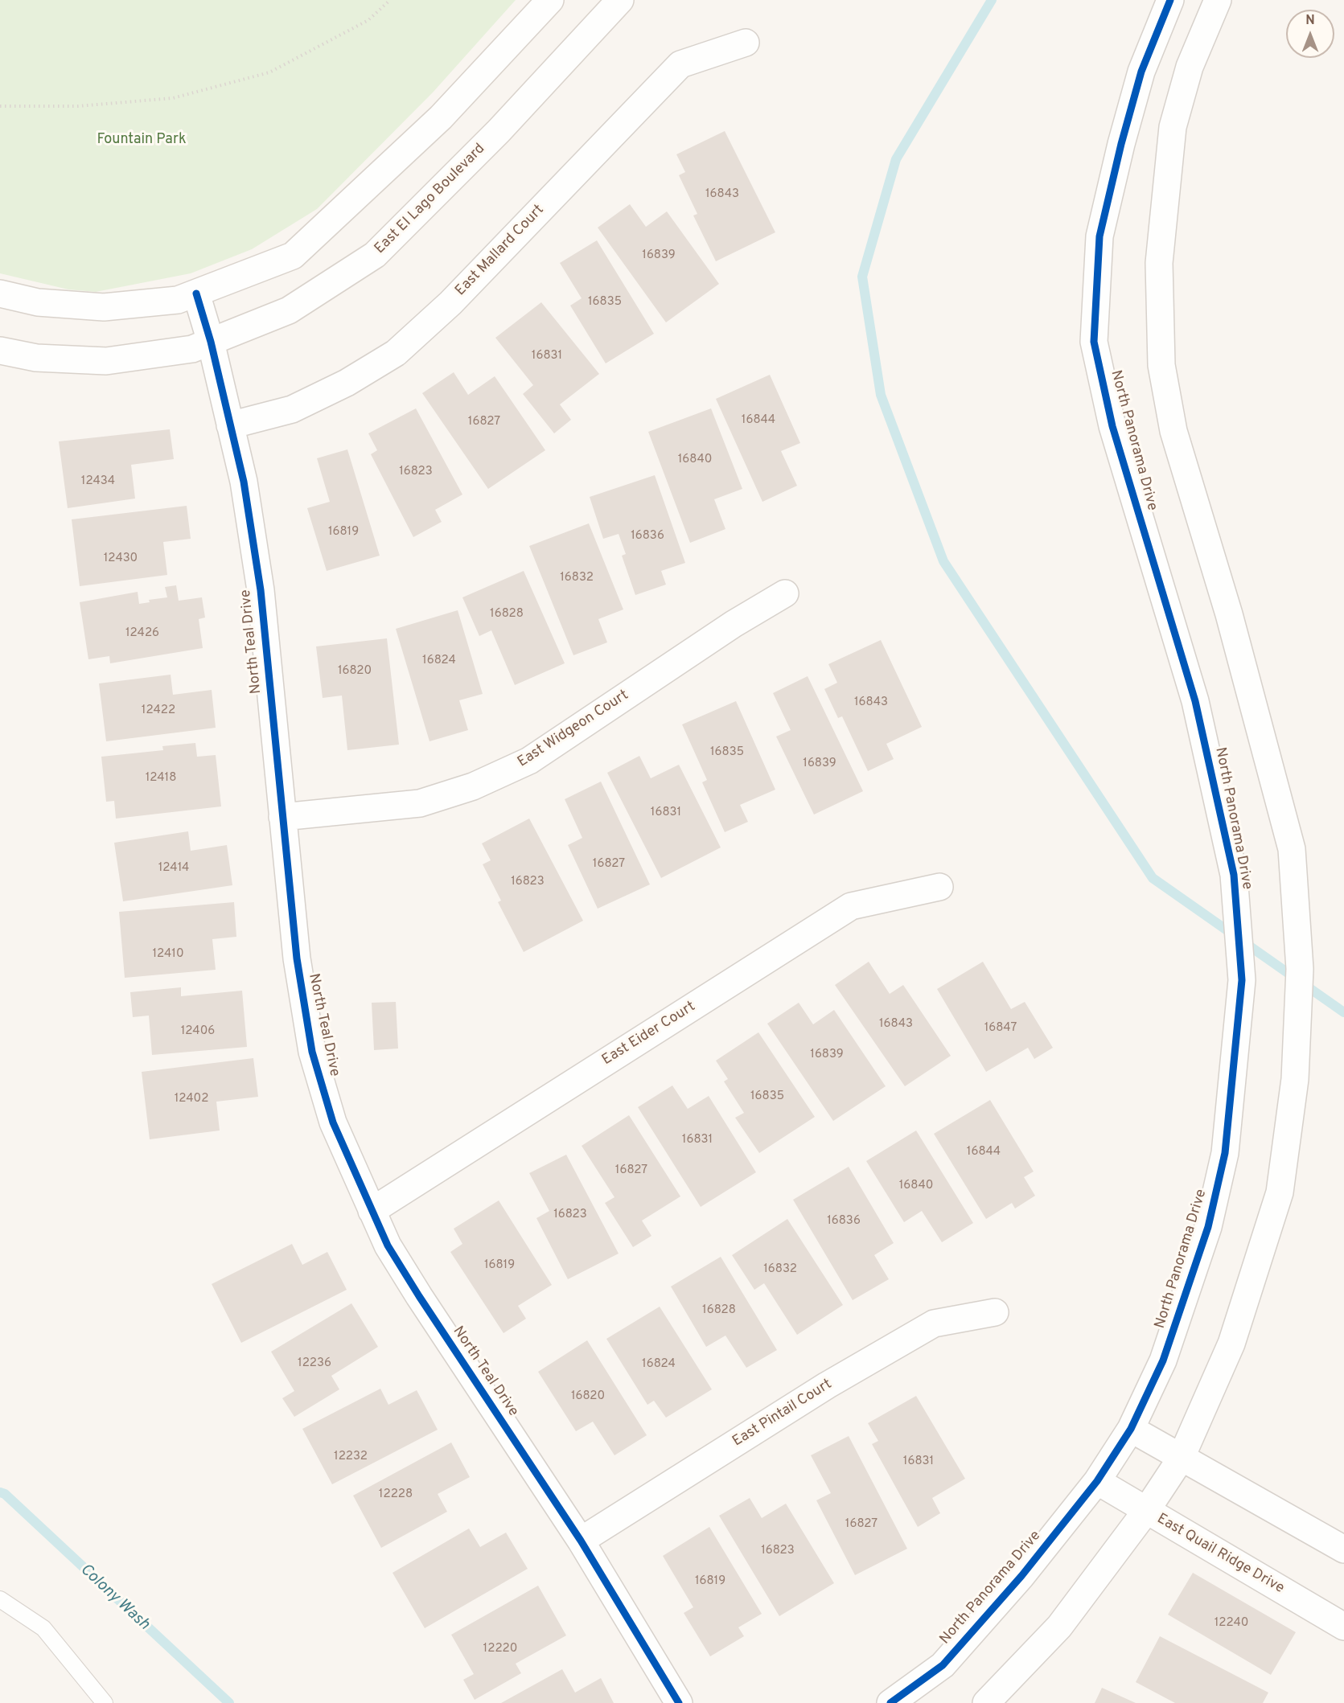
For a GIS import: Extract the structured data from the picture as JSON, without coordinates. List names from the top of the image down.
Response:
{
  "streets": {
    "street": [
      "East El Lago Boulevard",
      "East Mallard Court",
      "North Panorama Drive",
      "North Teal Drive",
      "East Widgeon Court",
      "East Eider Court",
      "East Pintail Court",
      "East Quail Ridge Drive"
    ]
  },
  "crossings": [
    ["East El Lago Boulevard", "North Teal Drive"],
    ["East Mallard Court", "North Teal Drive"],
    ["North Panorama Drive", "East Quail Ridge Drive"],
    ["North Teal Drive", "East Widgeon Court"],
    ["North Teal Drive", "East Eider Court"],
    ["North Teal Drive", "East Pintail Court"]
  ],
  "water": ["Colony Wash"],
  "parks": ["Fountain Park"],
  "house_numbers": [
    "16843",
    "16839",
    "16835",
    "16831",
    "16844",
    "16827",
    "16840",
    "16823",
    "12434",
    "16819",
    "16836",
    "12430",
    "16832",
    "16828",
    "12426",
    "16824",
    "16820",
    "16843",
    "12422",
    "16835",
    "16839",
    "12418",
    "16831",
    "16827",
    "12414",
    "16823",
    "12410",
    "16843",
    "16847",
    "12406",
    "16839",
    "16835",
    "12402",
    "16831",
    "16844",
    "16827",
    "16840",
    "16823",
    "16836",
    "16819",
    "16832",
    "16828",
    "12236",
    "16824",
    "16820",
    "12232",
    "16831",
    "12228",
    "16827",
    "16823",
    "16819",
    "12240",
    "12220"
  ],
  "north": "top"
}
